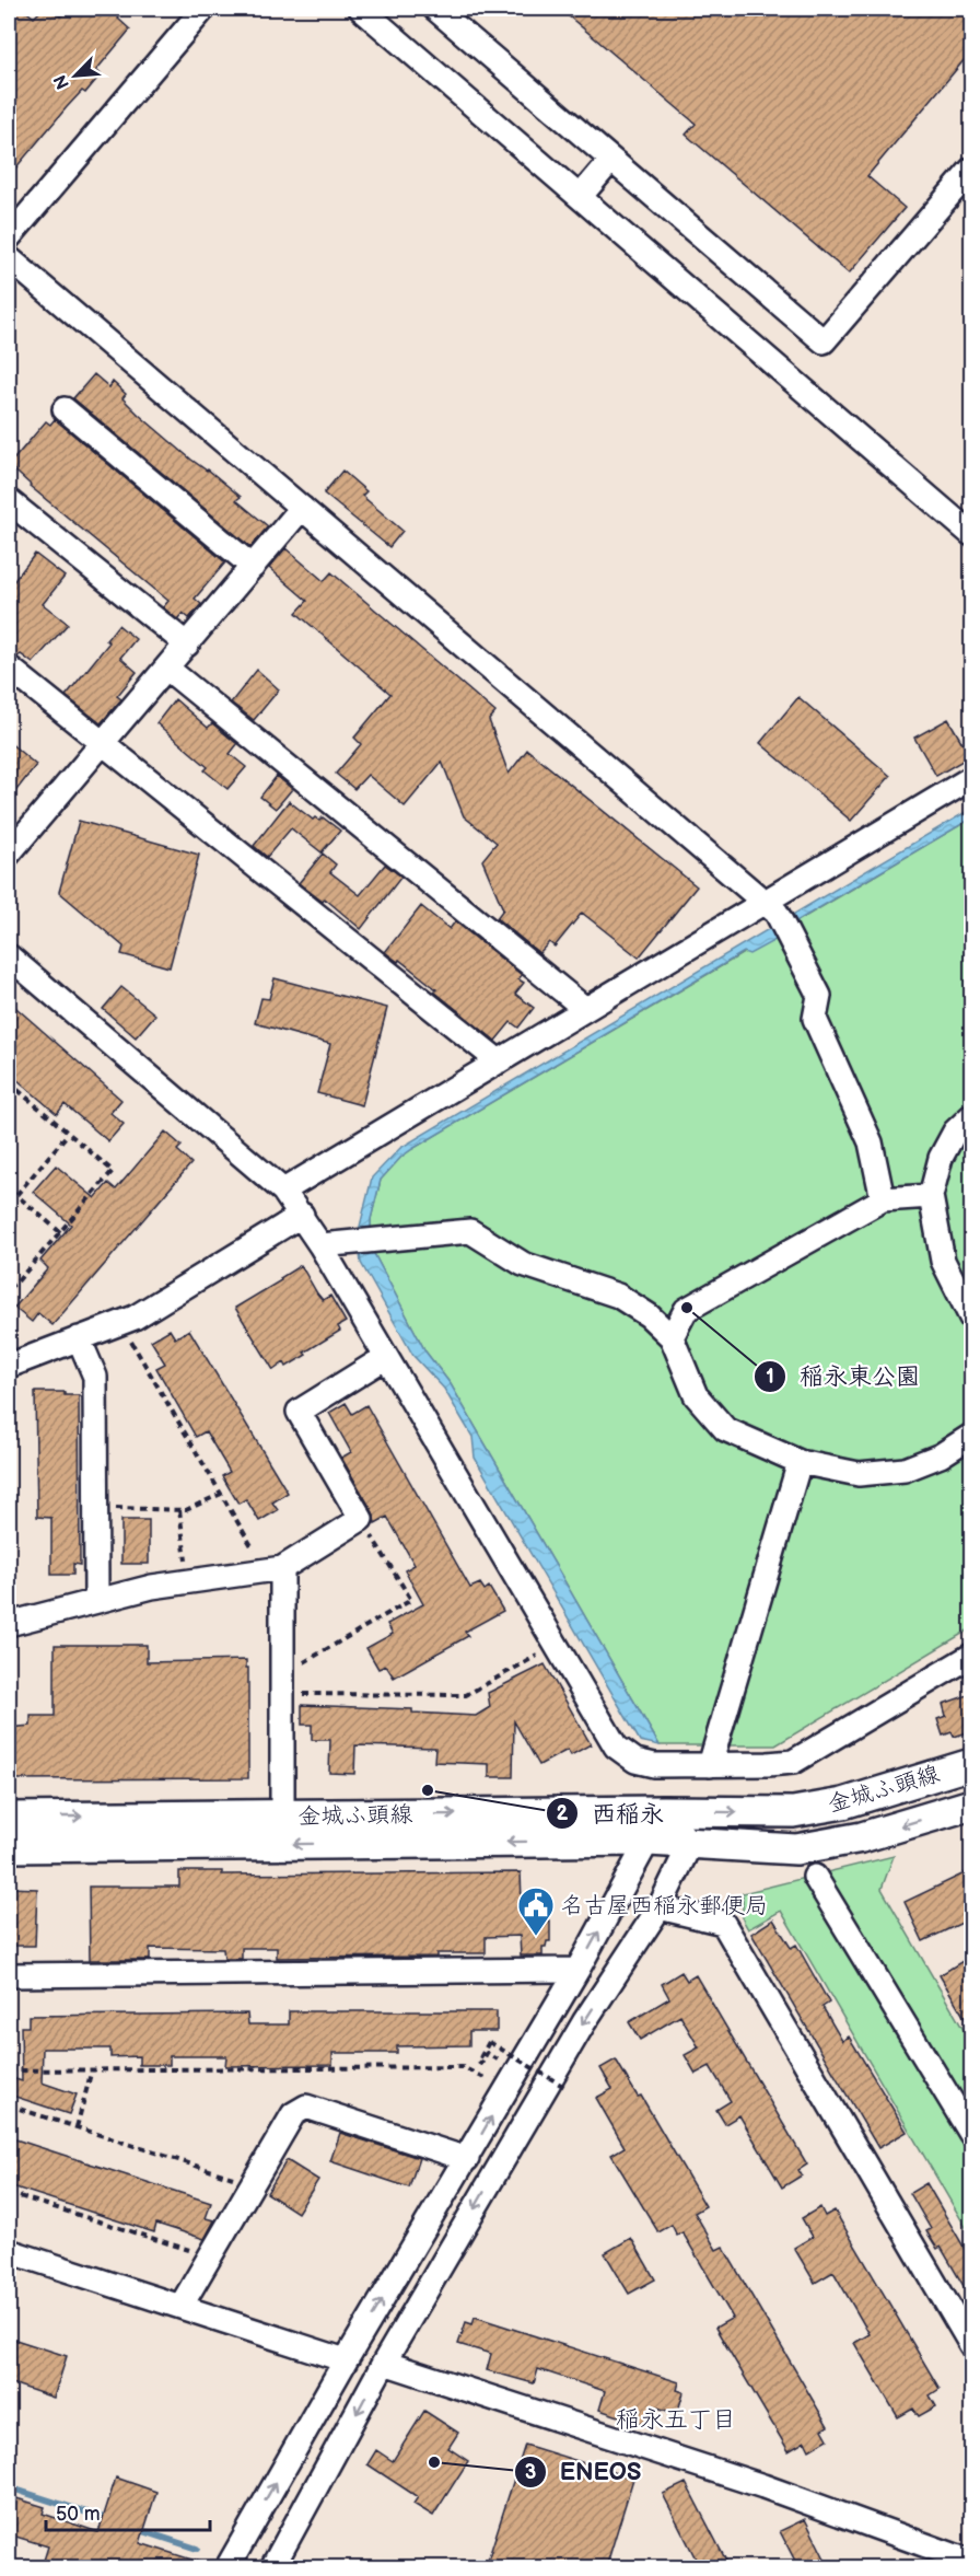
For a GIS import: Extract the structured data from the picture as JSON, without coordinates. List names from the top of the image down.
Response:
{
  "streets": {
    "main road": ["金城ふ頭線"]
  },
  "districts": ["稲永五丁目"],
  "places": {
    "other": ["稲永東公園", "西稲永", "ENEOS"],
    "public building": ["名古屋西稲永郵便局"]
  },
  "scale_bar": "50 m",
  "north": "bottom left"
}
